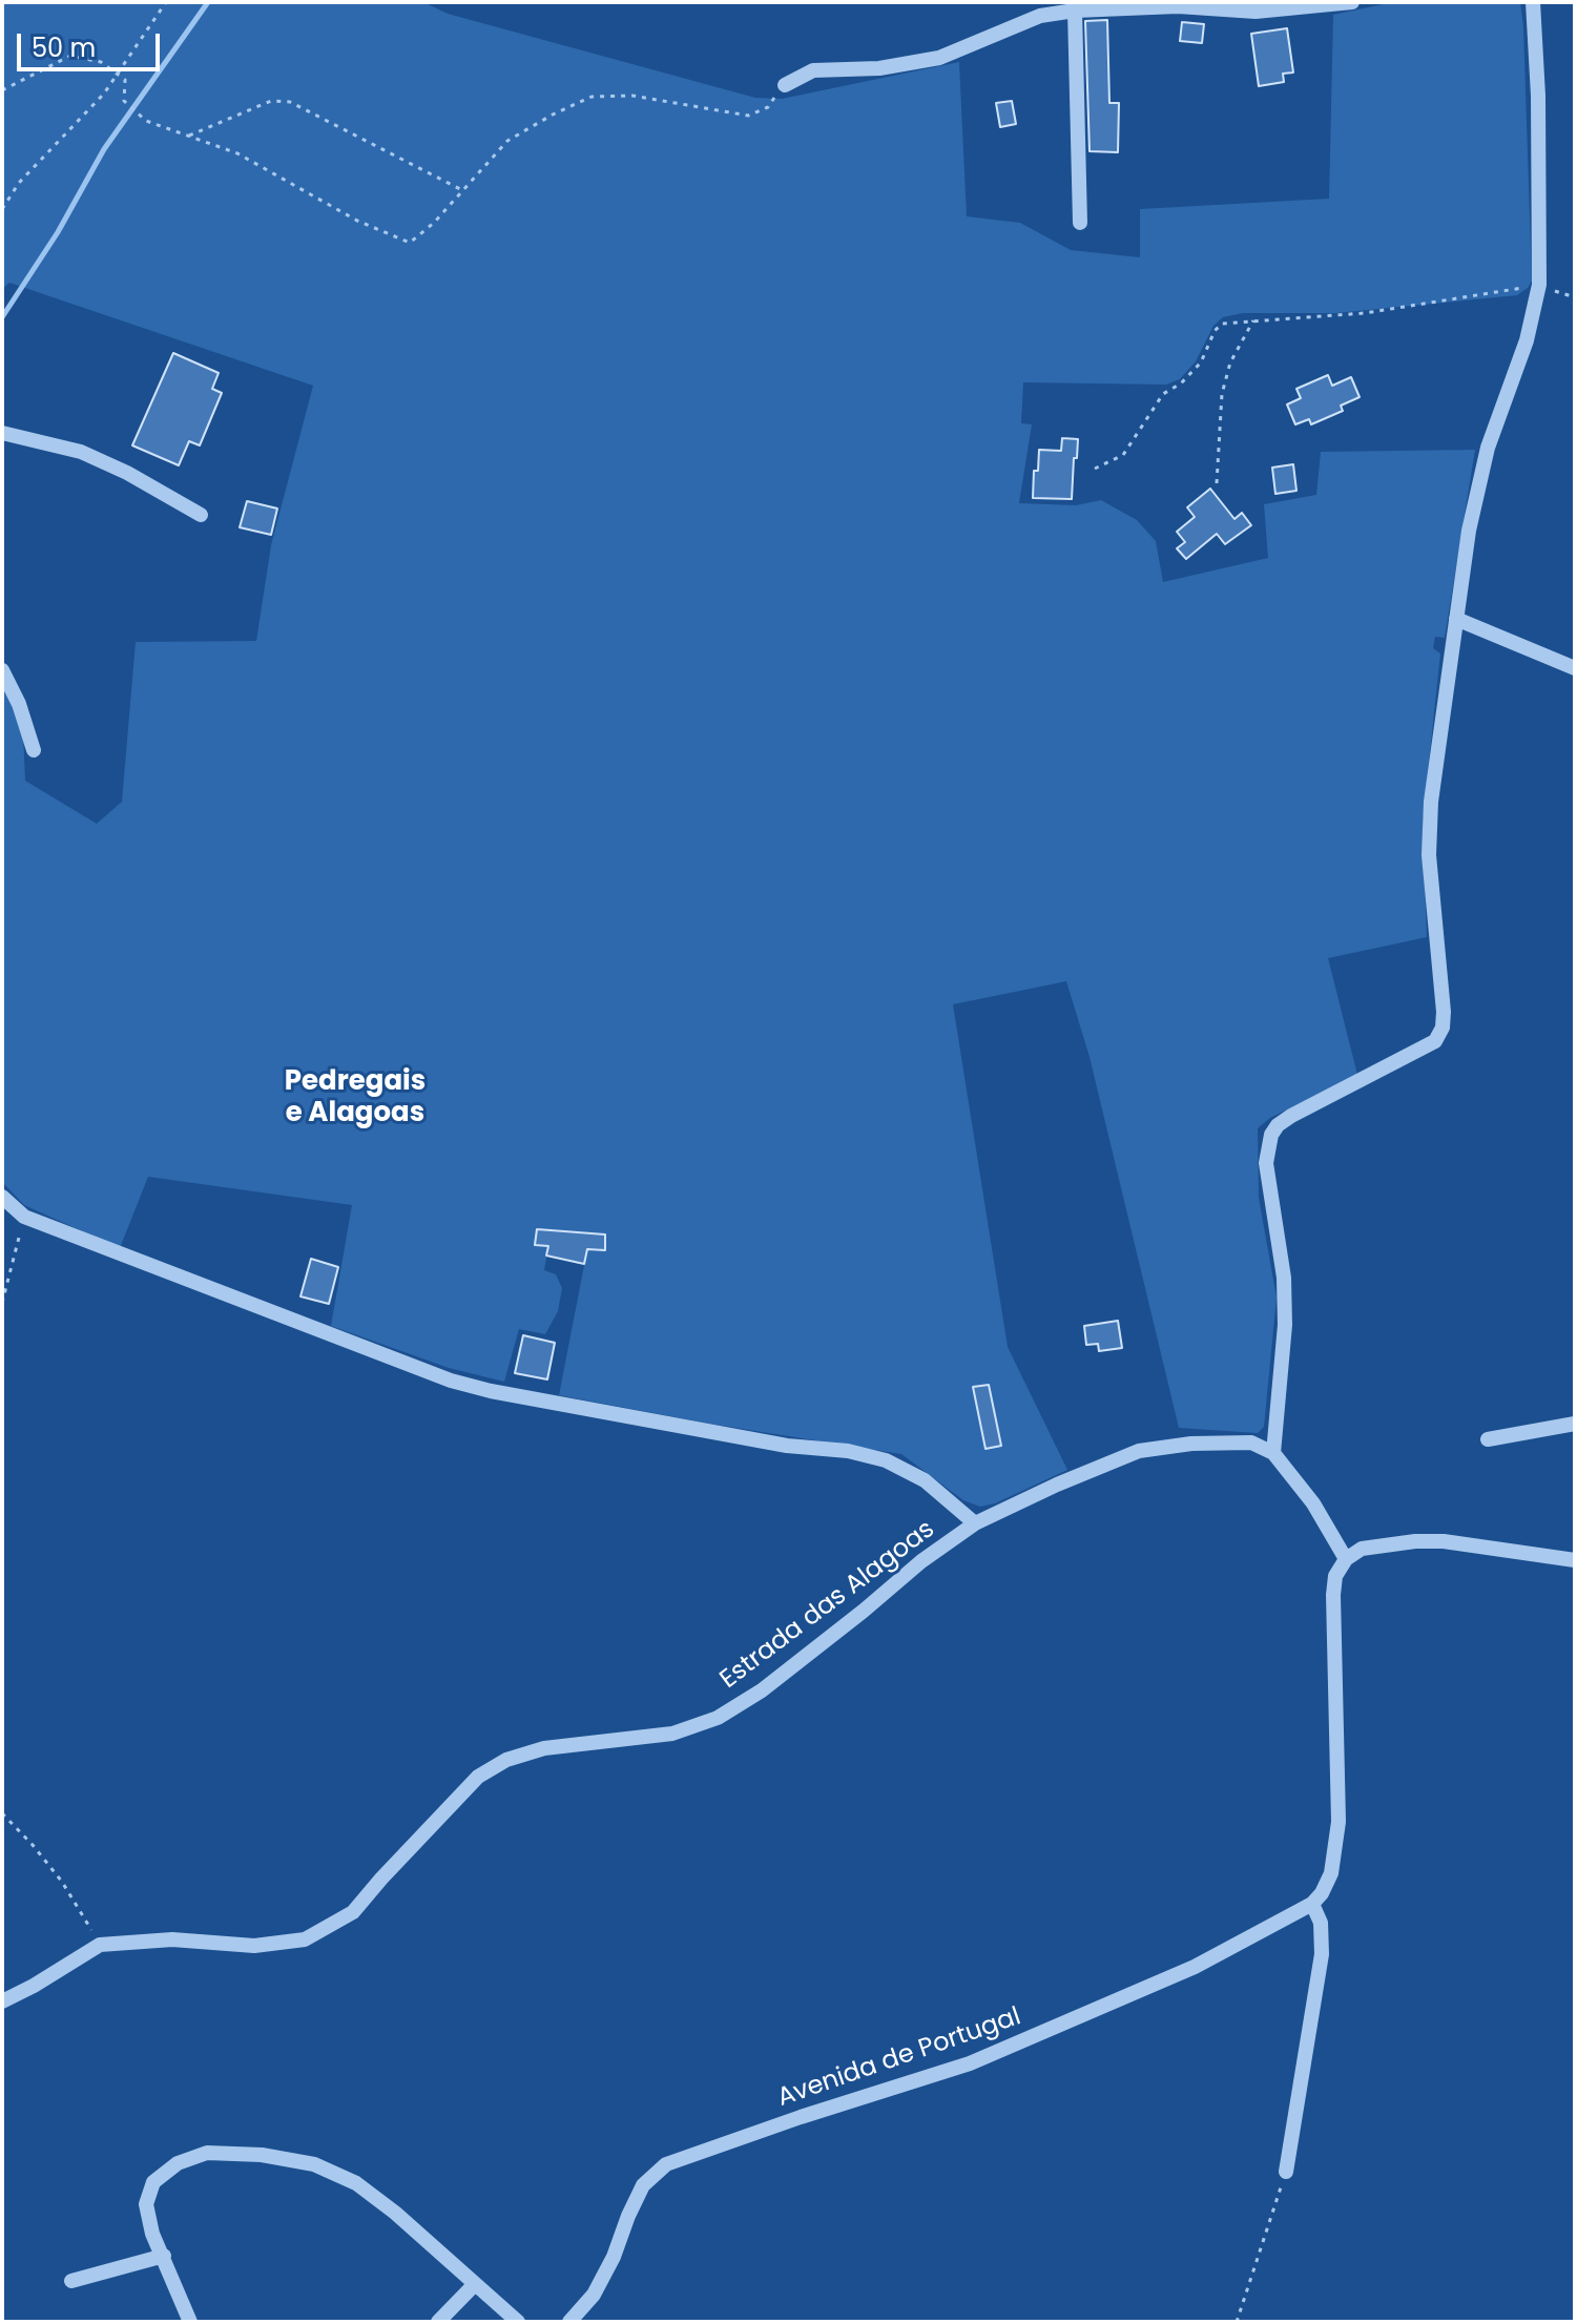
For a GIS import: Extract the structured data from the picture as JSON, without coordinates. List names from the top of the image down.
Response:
{
  "streets": {
    "street": ["Estrada das Alagoas", "Avenida de Portugal"]
  },
  "districts": ["Pedregais e Alagoas"],
  "scale_bar": "50 m"
}
